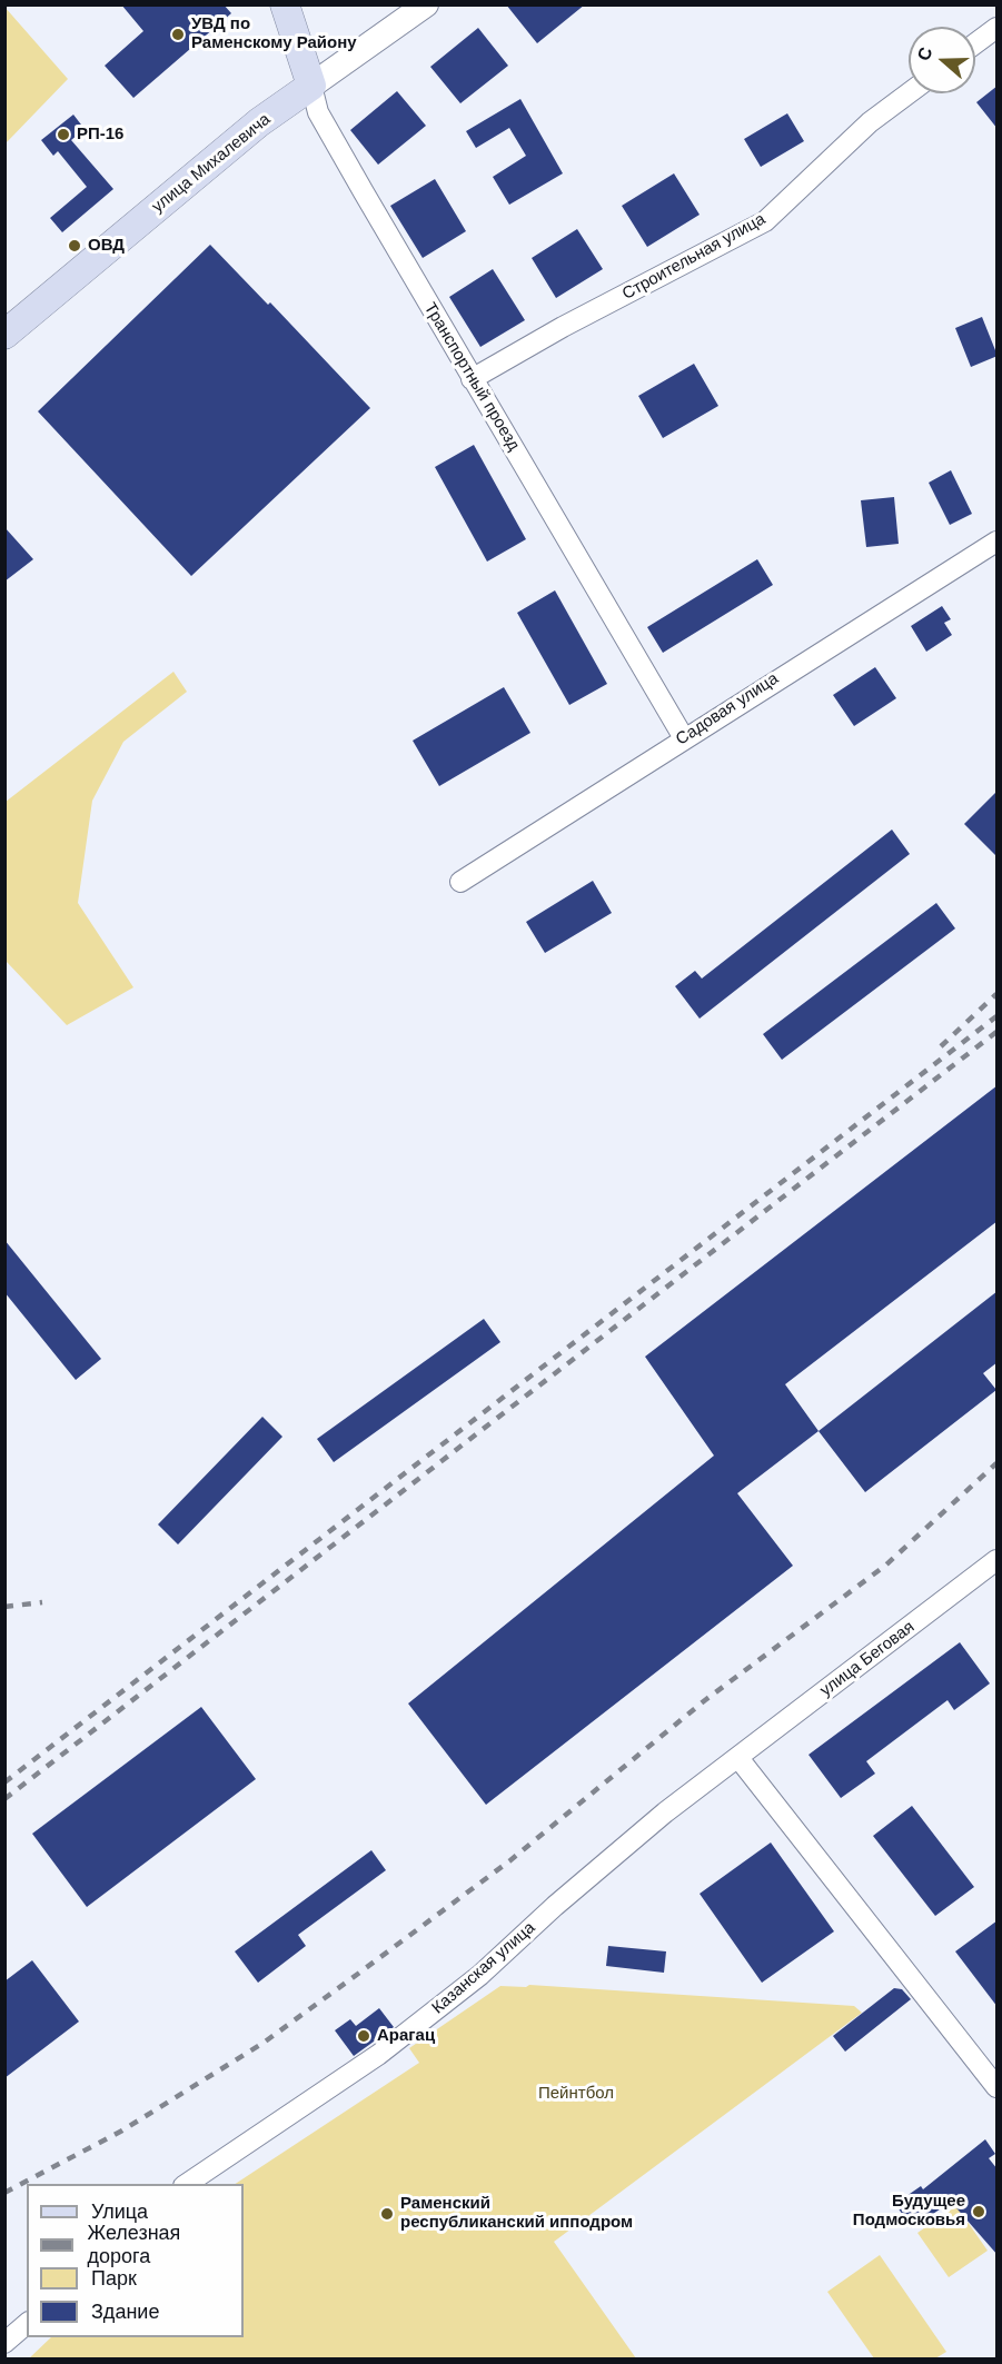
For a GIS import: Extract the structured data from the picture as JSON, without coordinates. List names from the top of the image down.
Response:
{
  "streets": {
    "main road": ["улица Михалевича", "Транспортный проезд"],
    "street": [
      "Строительная улица",
      "Садовая улица",
      "улица Беговая",
      "Казанская улица"
    ]
  },
  "crossings": [
    ["улица Михалевича", "Транспортный проезд"],
    ["Строительная улица", "Транспортный проезд"],
    ["Транспортный проезд", "Садовая улица"],
    ["улица Беговая", "Казанская улица"]
  ],
  "parks": ["Пейнтбол"],
  "places": [
    "УВД по Раменскому Району",
    "РП-16",
    "ОВД",
    "Арагац",
    "Будущее Подмосковья",
    "Раменский республиканский ипподром"
  ],
  "legend": [
    "Улица",
    "Железная дорога",
    "Парк",
    "Здание"
  ],
  "north": "left"
}
